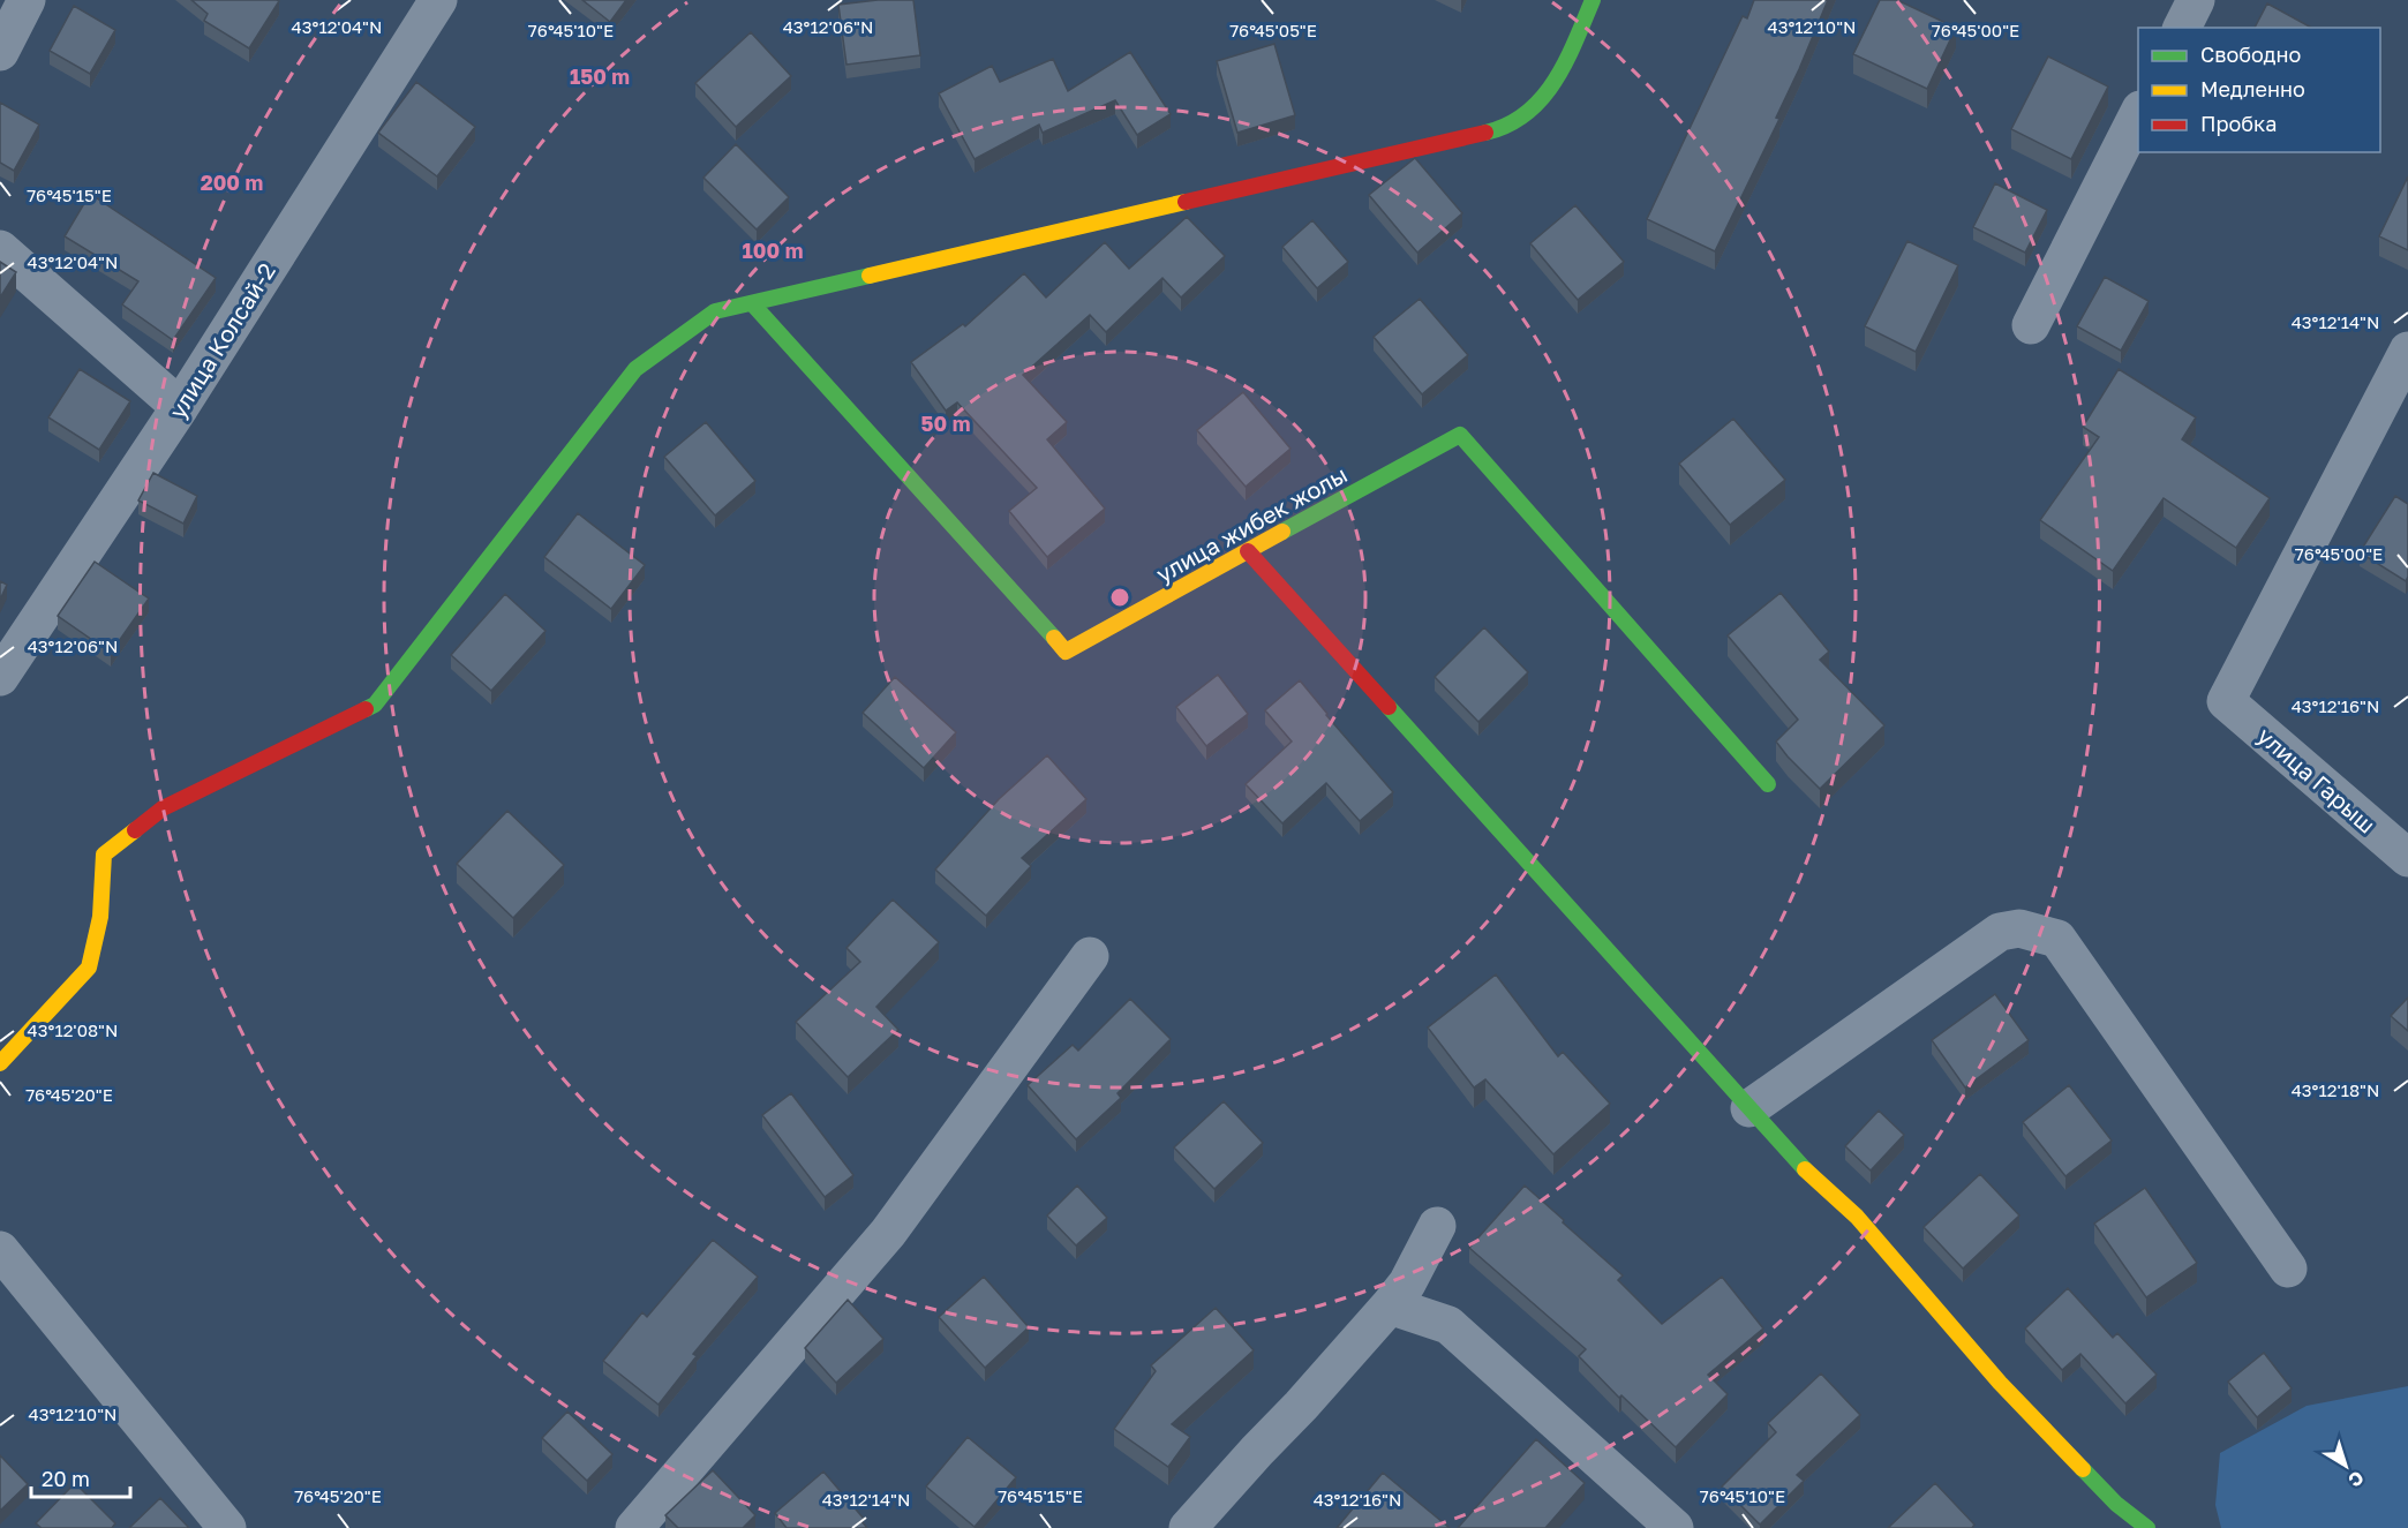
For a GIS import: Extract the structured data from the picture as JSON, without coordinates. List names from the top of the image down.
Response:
{
  "streets": {
    "street": ["улица Колсай-2", "улица жибек жолы", "улица Гарыш"]
  },
  "legend": ["Свободно", "Медленно", "Пробка"],
  "scale_bar": "20 m",
  "north": "bottom right",
  "coordinates": [
    "43°12'04\"N",
    "43°12'06\"N",
    "43°12'10\"N",
    "76°45'10\"E",
    "76°45'05\"E",
    "76°45'00\"E",
    "76°45'15\"E",
    "43°12'14\"N",
    "43°12'16\"N",
    "43°12'08\"N",
    "43°12'18\"N",
    "76°45'20\"E"
  ],
  "rings": [
    "150 m",
    "200 m",
    "100 m",
    "50 m"
  ]
}
